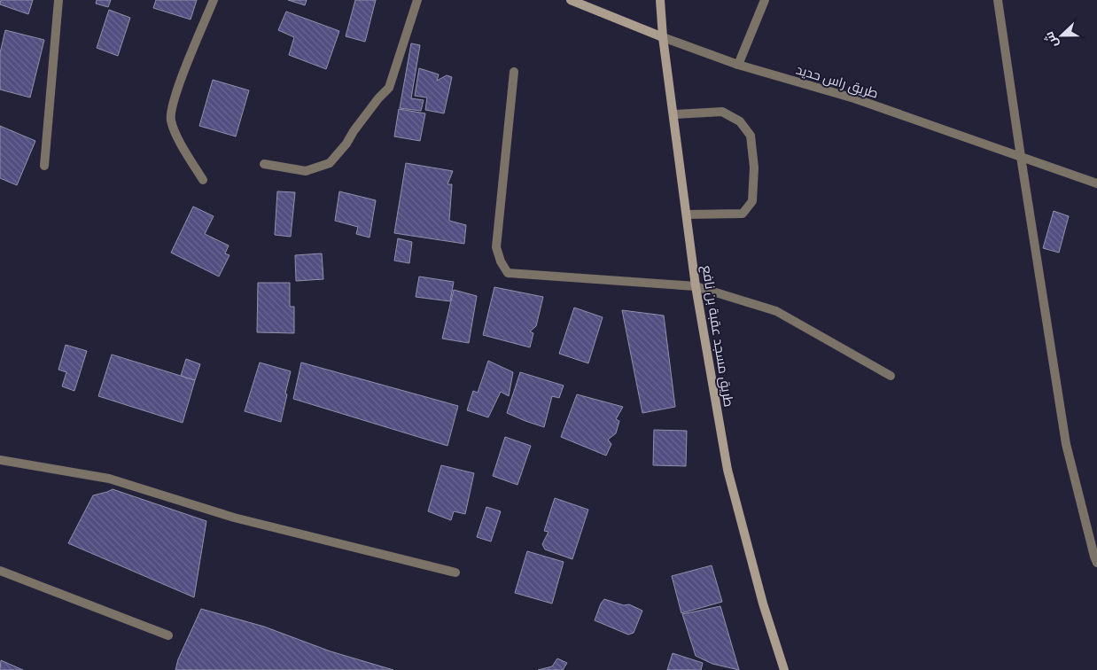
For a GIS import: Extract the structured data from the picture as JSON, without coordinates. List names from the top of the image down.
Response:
{
  "streets": {
    "street": ["طريق راس حديد", "طريق مسجد عقبة بن نافع"]
  },
  "crossings": [
    ["طريق راس حديد", "طريق مسجد عقبة بن نافع"]
  ],
  "north": "left"
}
